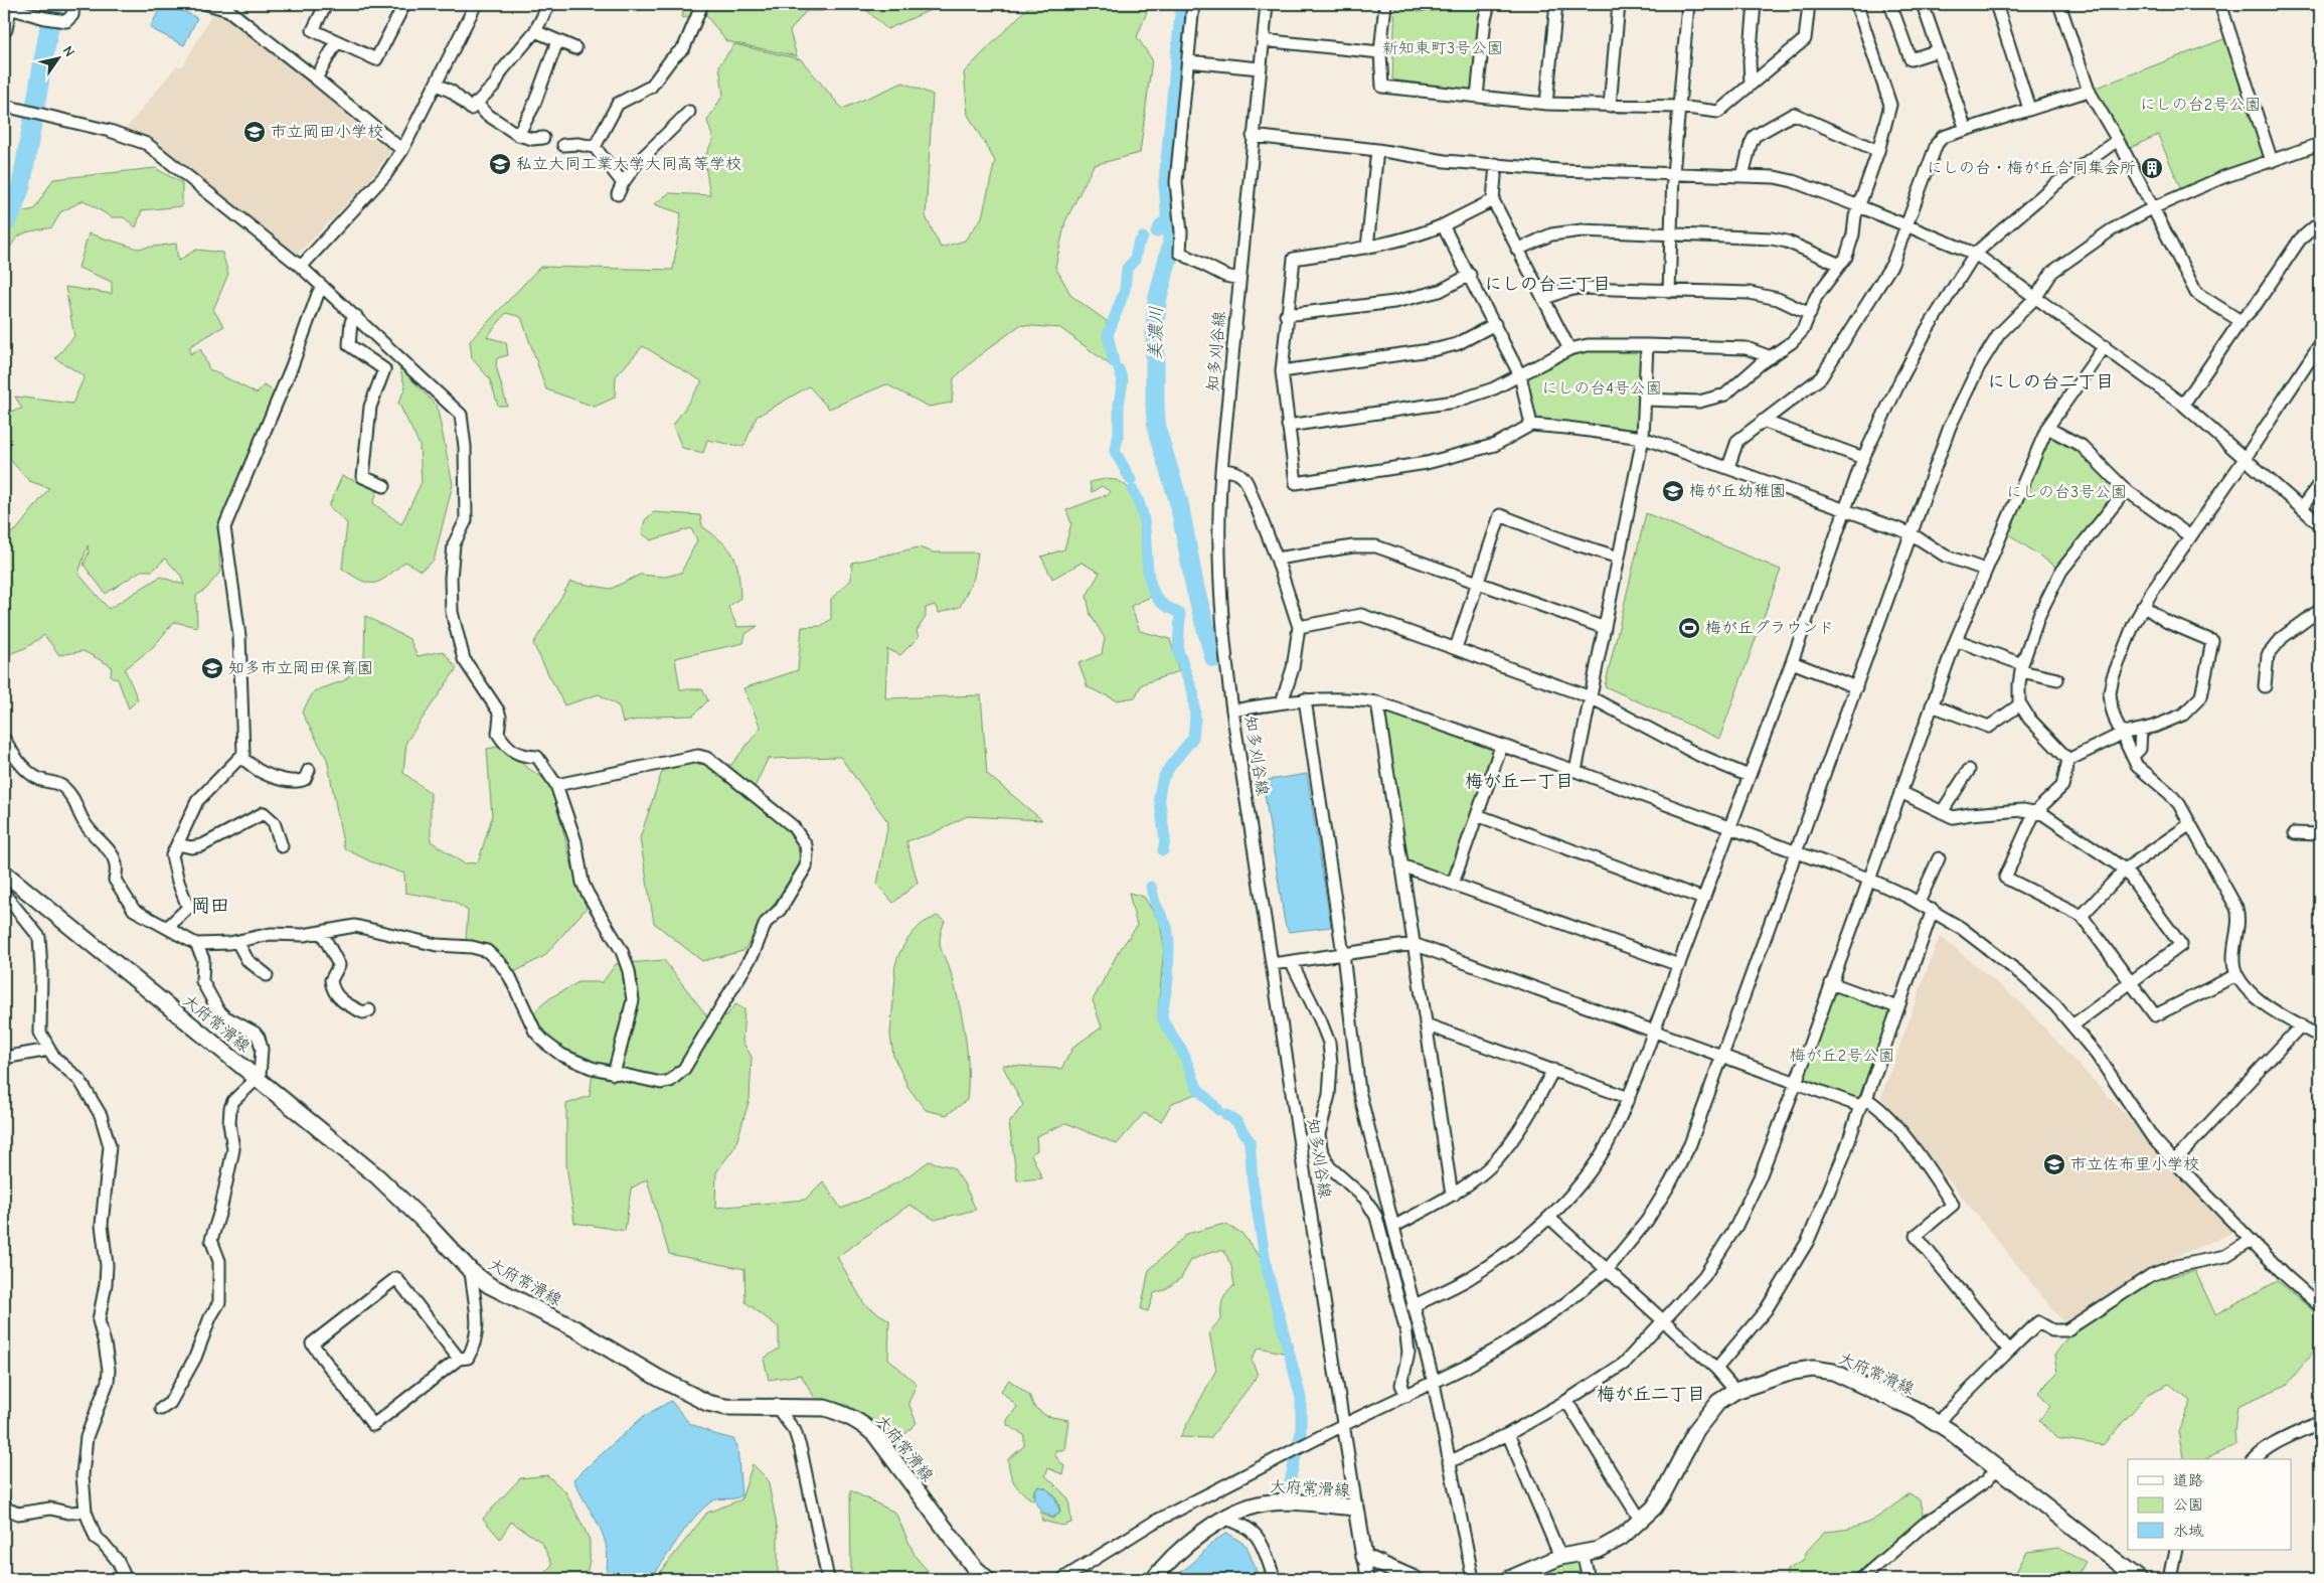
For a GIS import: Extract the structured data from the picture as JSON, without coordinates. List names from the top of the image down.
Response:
{
  "streets": {
    "main road": ["大府常滑線"],
    "street": ["知多刈谷線"]
  },
  "crossings": [
    ["知多刈谷線", "大府常滑線"]
  ],
  "districts": [
    "にしの台三丁目",
    "にしの台二丁目",
    "梅が丘一丁目",
    "岡田",
    "梅が丘二丁目"
  ],
  "water": ["美濃川"],
  "parks": [
    "新知東町3号公園",
    "にしの台2号公園",
    "にしの台4号公園",
    "にしの台3号公園",
    "梅が丘2号公園"
  ],
  "places": {
    "school or university": [
      "市立岡田小学校",
      "私立大同工業大学大同高等学校",
      "梅が丘幼稚園",
      "知多市立岡田保育園",
      "市立佐布里小学校"
    ],
    "building": ["にしの台・梅が丘合同集会所"],
    "sports": ["梅が丘グラウンド"]
  },
  "legend": ["道路", "公園", "水域"],
  "north": "top right"
}
